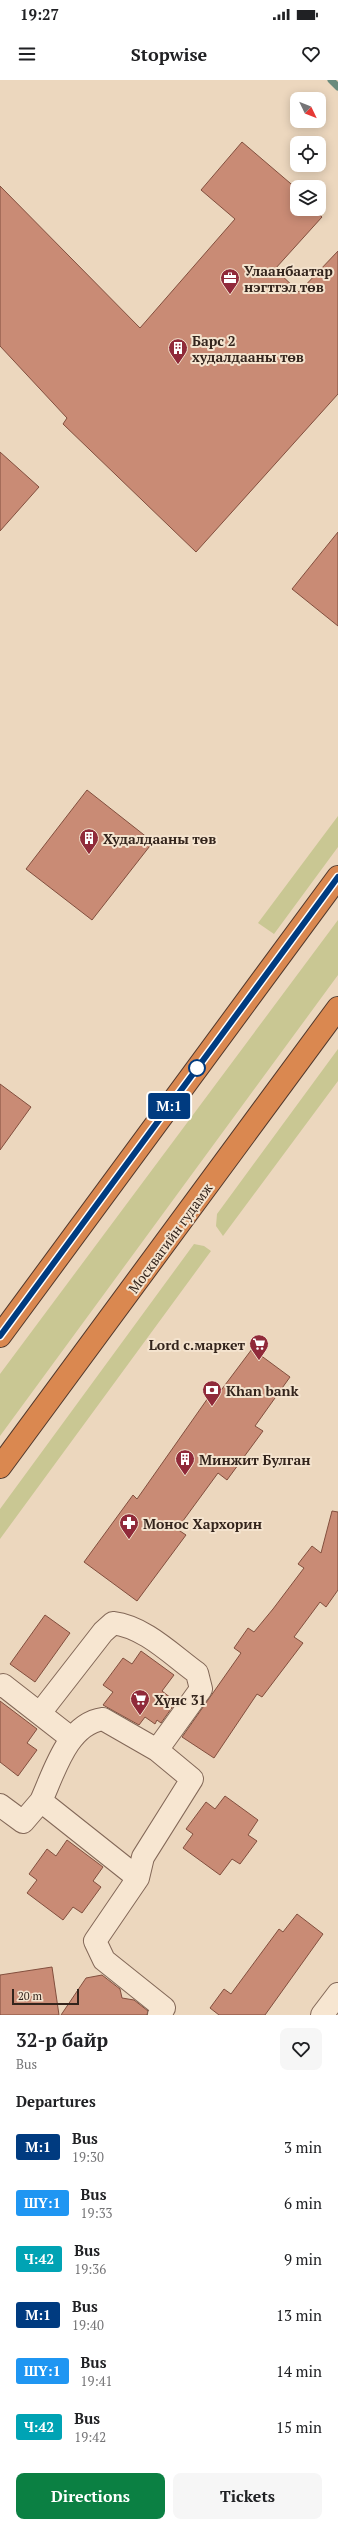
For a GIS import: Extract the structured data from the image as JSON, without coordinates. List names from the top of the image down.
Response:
{
  "streets": {
    "highway": ["Москвагийн гудамж"]
  },
  "places": {
    "office": ["Улаанбаатар нэгтгэл төв"],
    "building": ["Барс 2 худалдааны төв", "Худалдааны төв", "Минжит Булган"],
    "supermarket": ["Lord с.маркет", "Хүнс 31"],
    "bank": ["Khan bank"],
    "pharmacy": ["Монос Хархорин"]
  },
  "lines": ["bus line М:1"],
  "scale_bar": "20 m",
  "north": "bottom right",
  "page": {
    "status": "19:27",
    "header": "Stopwise",
    "on_map": "М:1",
    "scale": "20 m",
    "heading": [
      ["32-р байр", "Bus"],
      "Departures"
    ],
    "list": [
      {
        "mark": "М:1",
        "name": "Bus",
        "note": "19:30",
        "value": "3 min"
      },
      {
        "mark": "ШҮ:1",
        "name": "Bus",
        "note": "19:33",
        "value": "6 min"
      },
      {
        "mark": "Ч:42",
        "name": "Bus",
        "note": "19:36",
        "value": "9 min"
      },
      {
        "mark": "М:1",
        "name": "Bus",
        "note": "19:40",
        "value": "13 min"
      },
      {
        "mark": "ШҮ:1",
        "name": "Bus",
        "note": "19:41",
        "value": "14 min"
      },
      {
        "mark": "Ч:42",
        "name": "Bus",
        "note": "19:42",
        "value": "15 min"
      }
    ],
    "buttons": ["Directions", "Tickets"]
  }
}
